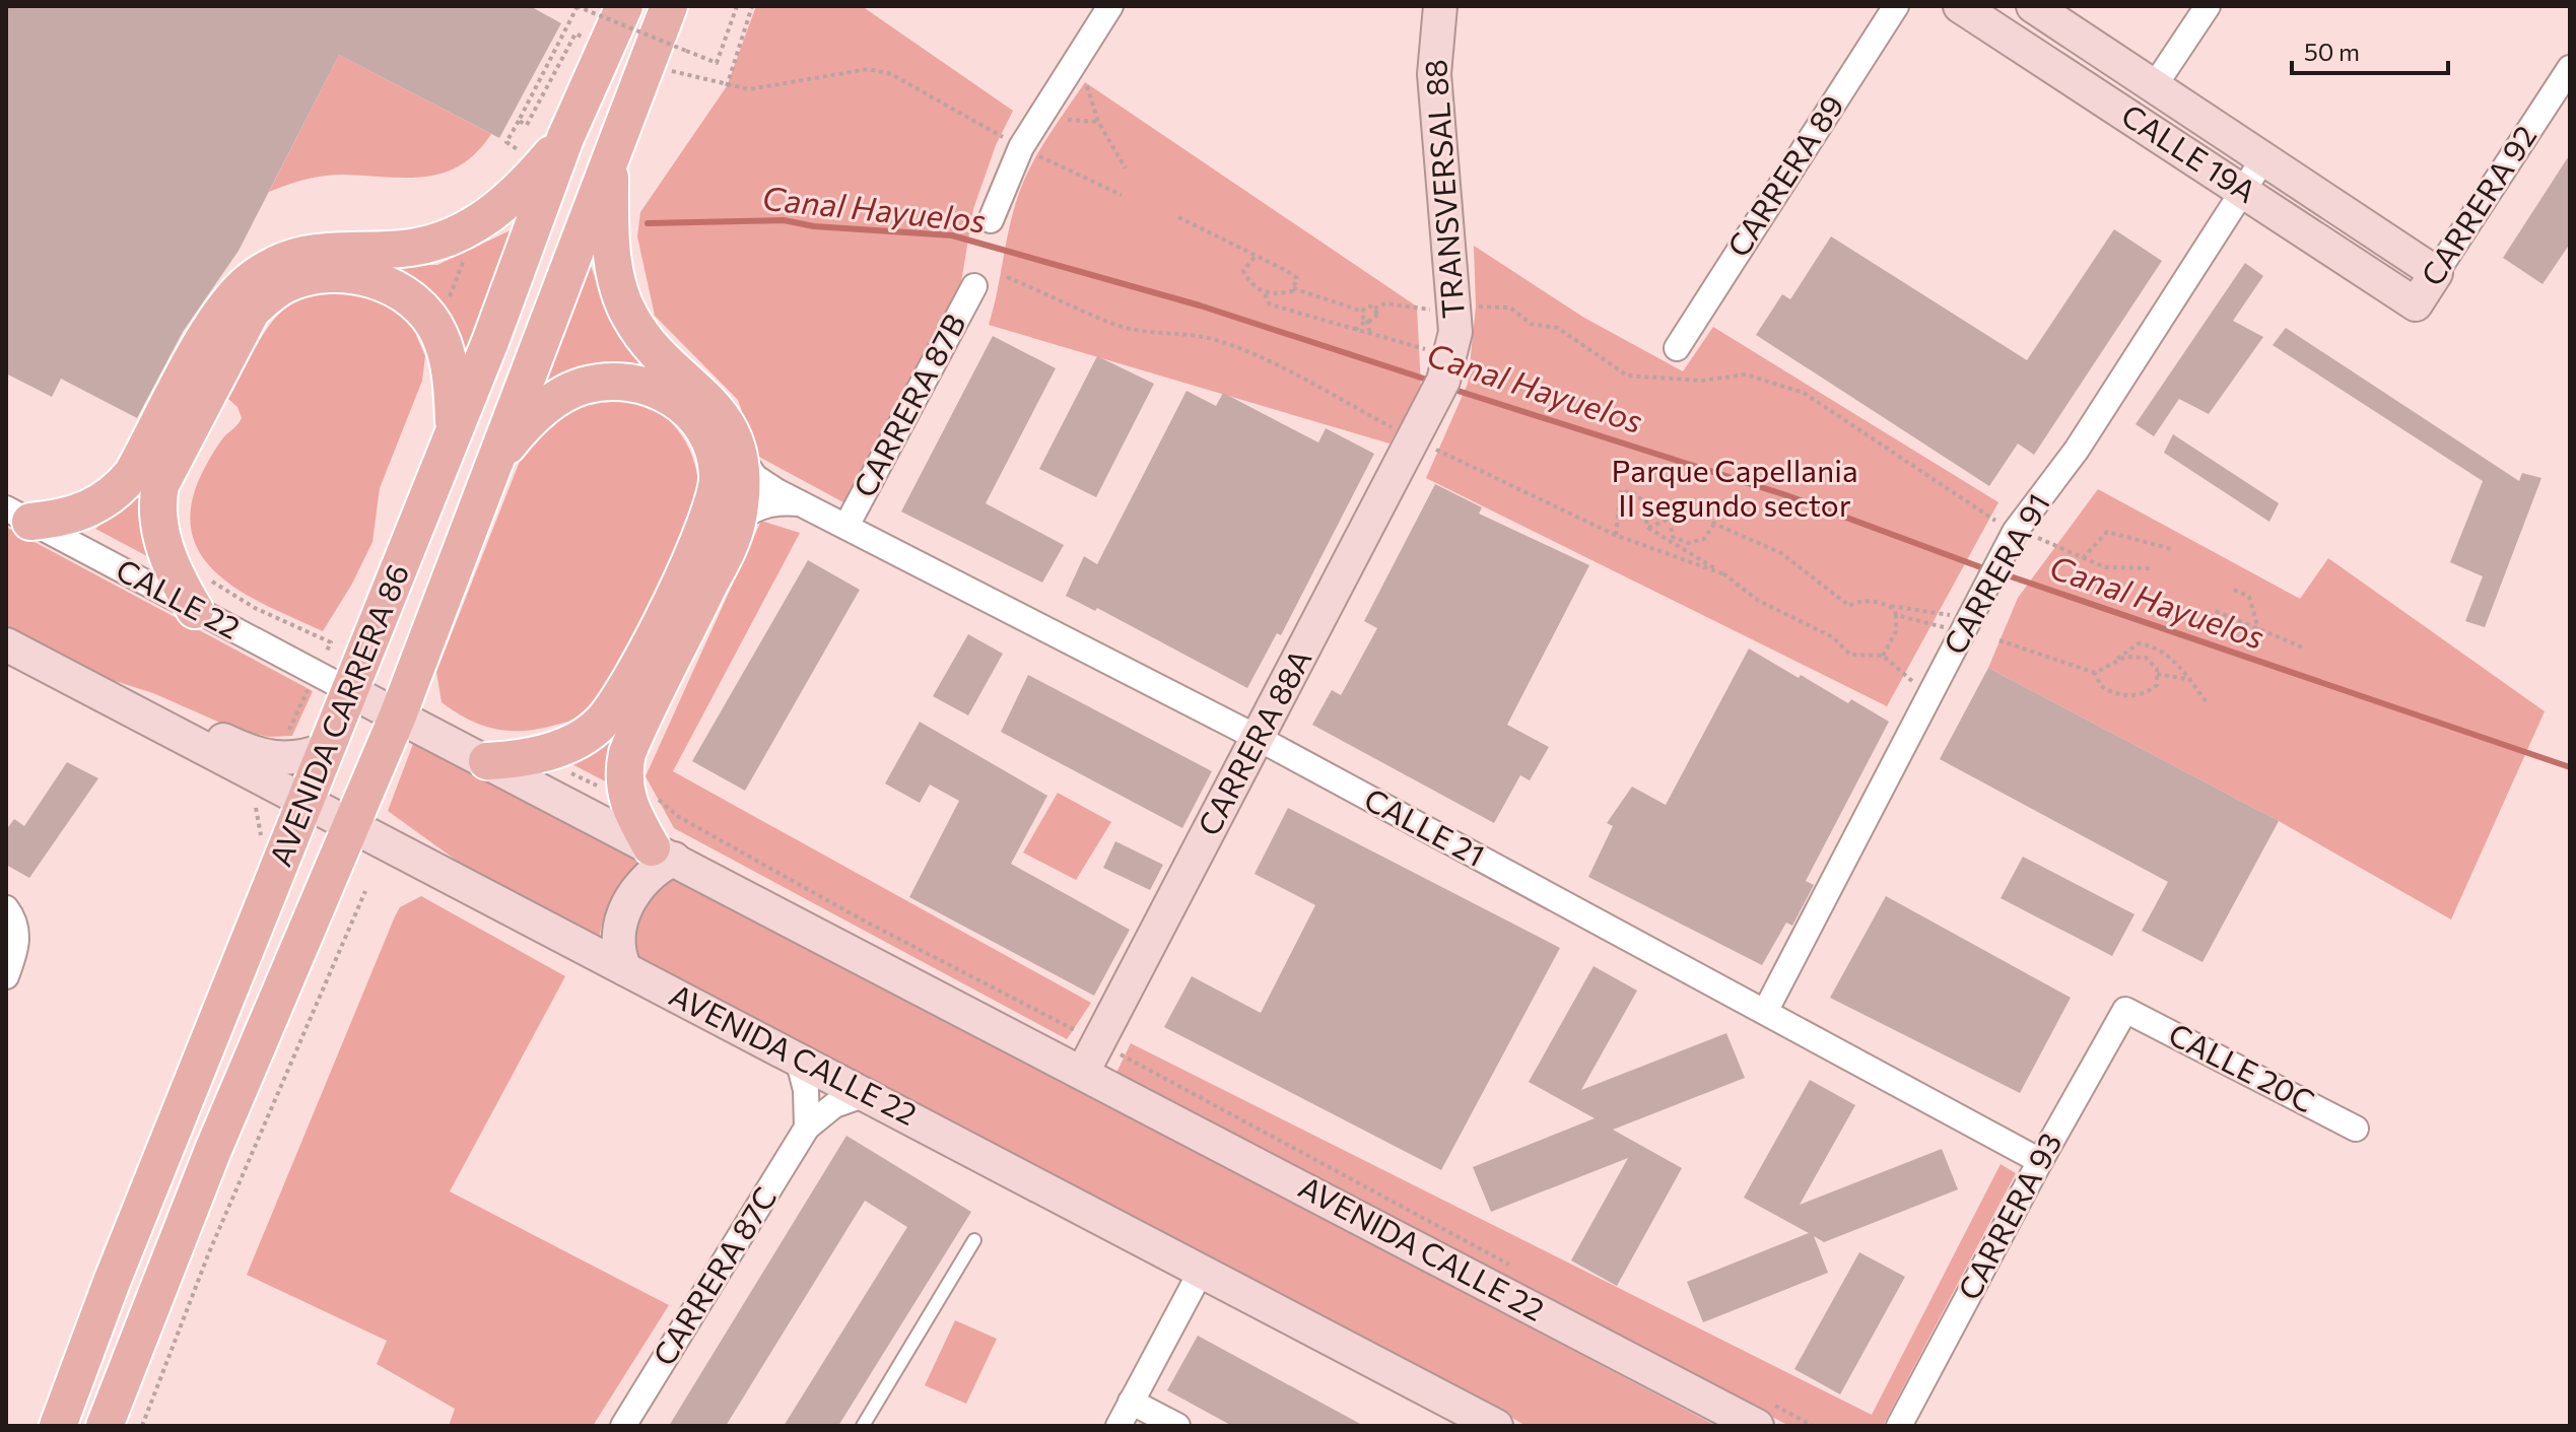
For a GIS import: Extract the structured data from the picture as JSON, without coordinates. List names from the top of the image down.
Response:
{
  "streets": {
    "main road": [
      "CALLE 19A",
      "TRANSVERSAL 88",
      "CARRERA 92",
      "AVENIDA CARRERA 86",
      "CARRERA 88A",
      "AVENIDA CALLE 22"
    ],
    "street": [
      "CARRERA 89",
      "CARRERA 87B",
      "CARRERA 91",
      "CALLE 22",
      "CALLE 21",
      "CALLE 20C",
      "CARRERA 93",
      "CARRERA 87C"
    ]
  },
  "crossings": [
    ["CALLE 19A", "CARRERA 92"],
    ["CALLE 19A", "CARRERA 91"],
    ["TRANSVERSAL 88", "CARRERA 88A"],
    ["CARRERA 87B", "CALLE 21"],
    ["CARRERA 91", "CALLE 21"],
    ["CALLE 22", "AVENIDA CARRERA 86"],
    ["CALLE 22", "AVENIDA CALLE 22"],
    ["AVENIDA CARRERA 86", "AVENIDA CALLE 22"],
    ["CARRERA 88A", "CALLE 21"],
    ["CARRERA 88A", "AVENIDA CALLE 22"],
    ["CALLE 21", "CARRERA 93"],
    ["AVENIDA CALLE 22", "CARRERA 87C"],
    ["CALLE 20C", "CARRERA 93"]
  ],
  "water": ["Canal Hayuelos"],
  "parks": ["Parque Capellania II segundo sector"],
  "scale_bar": "50 m"
}
